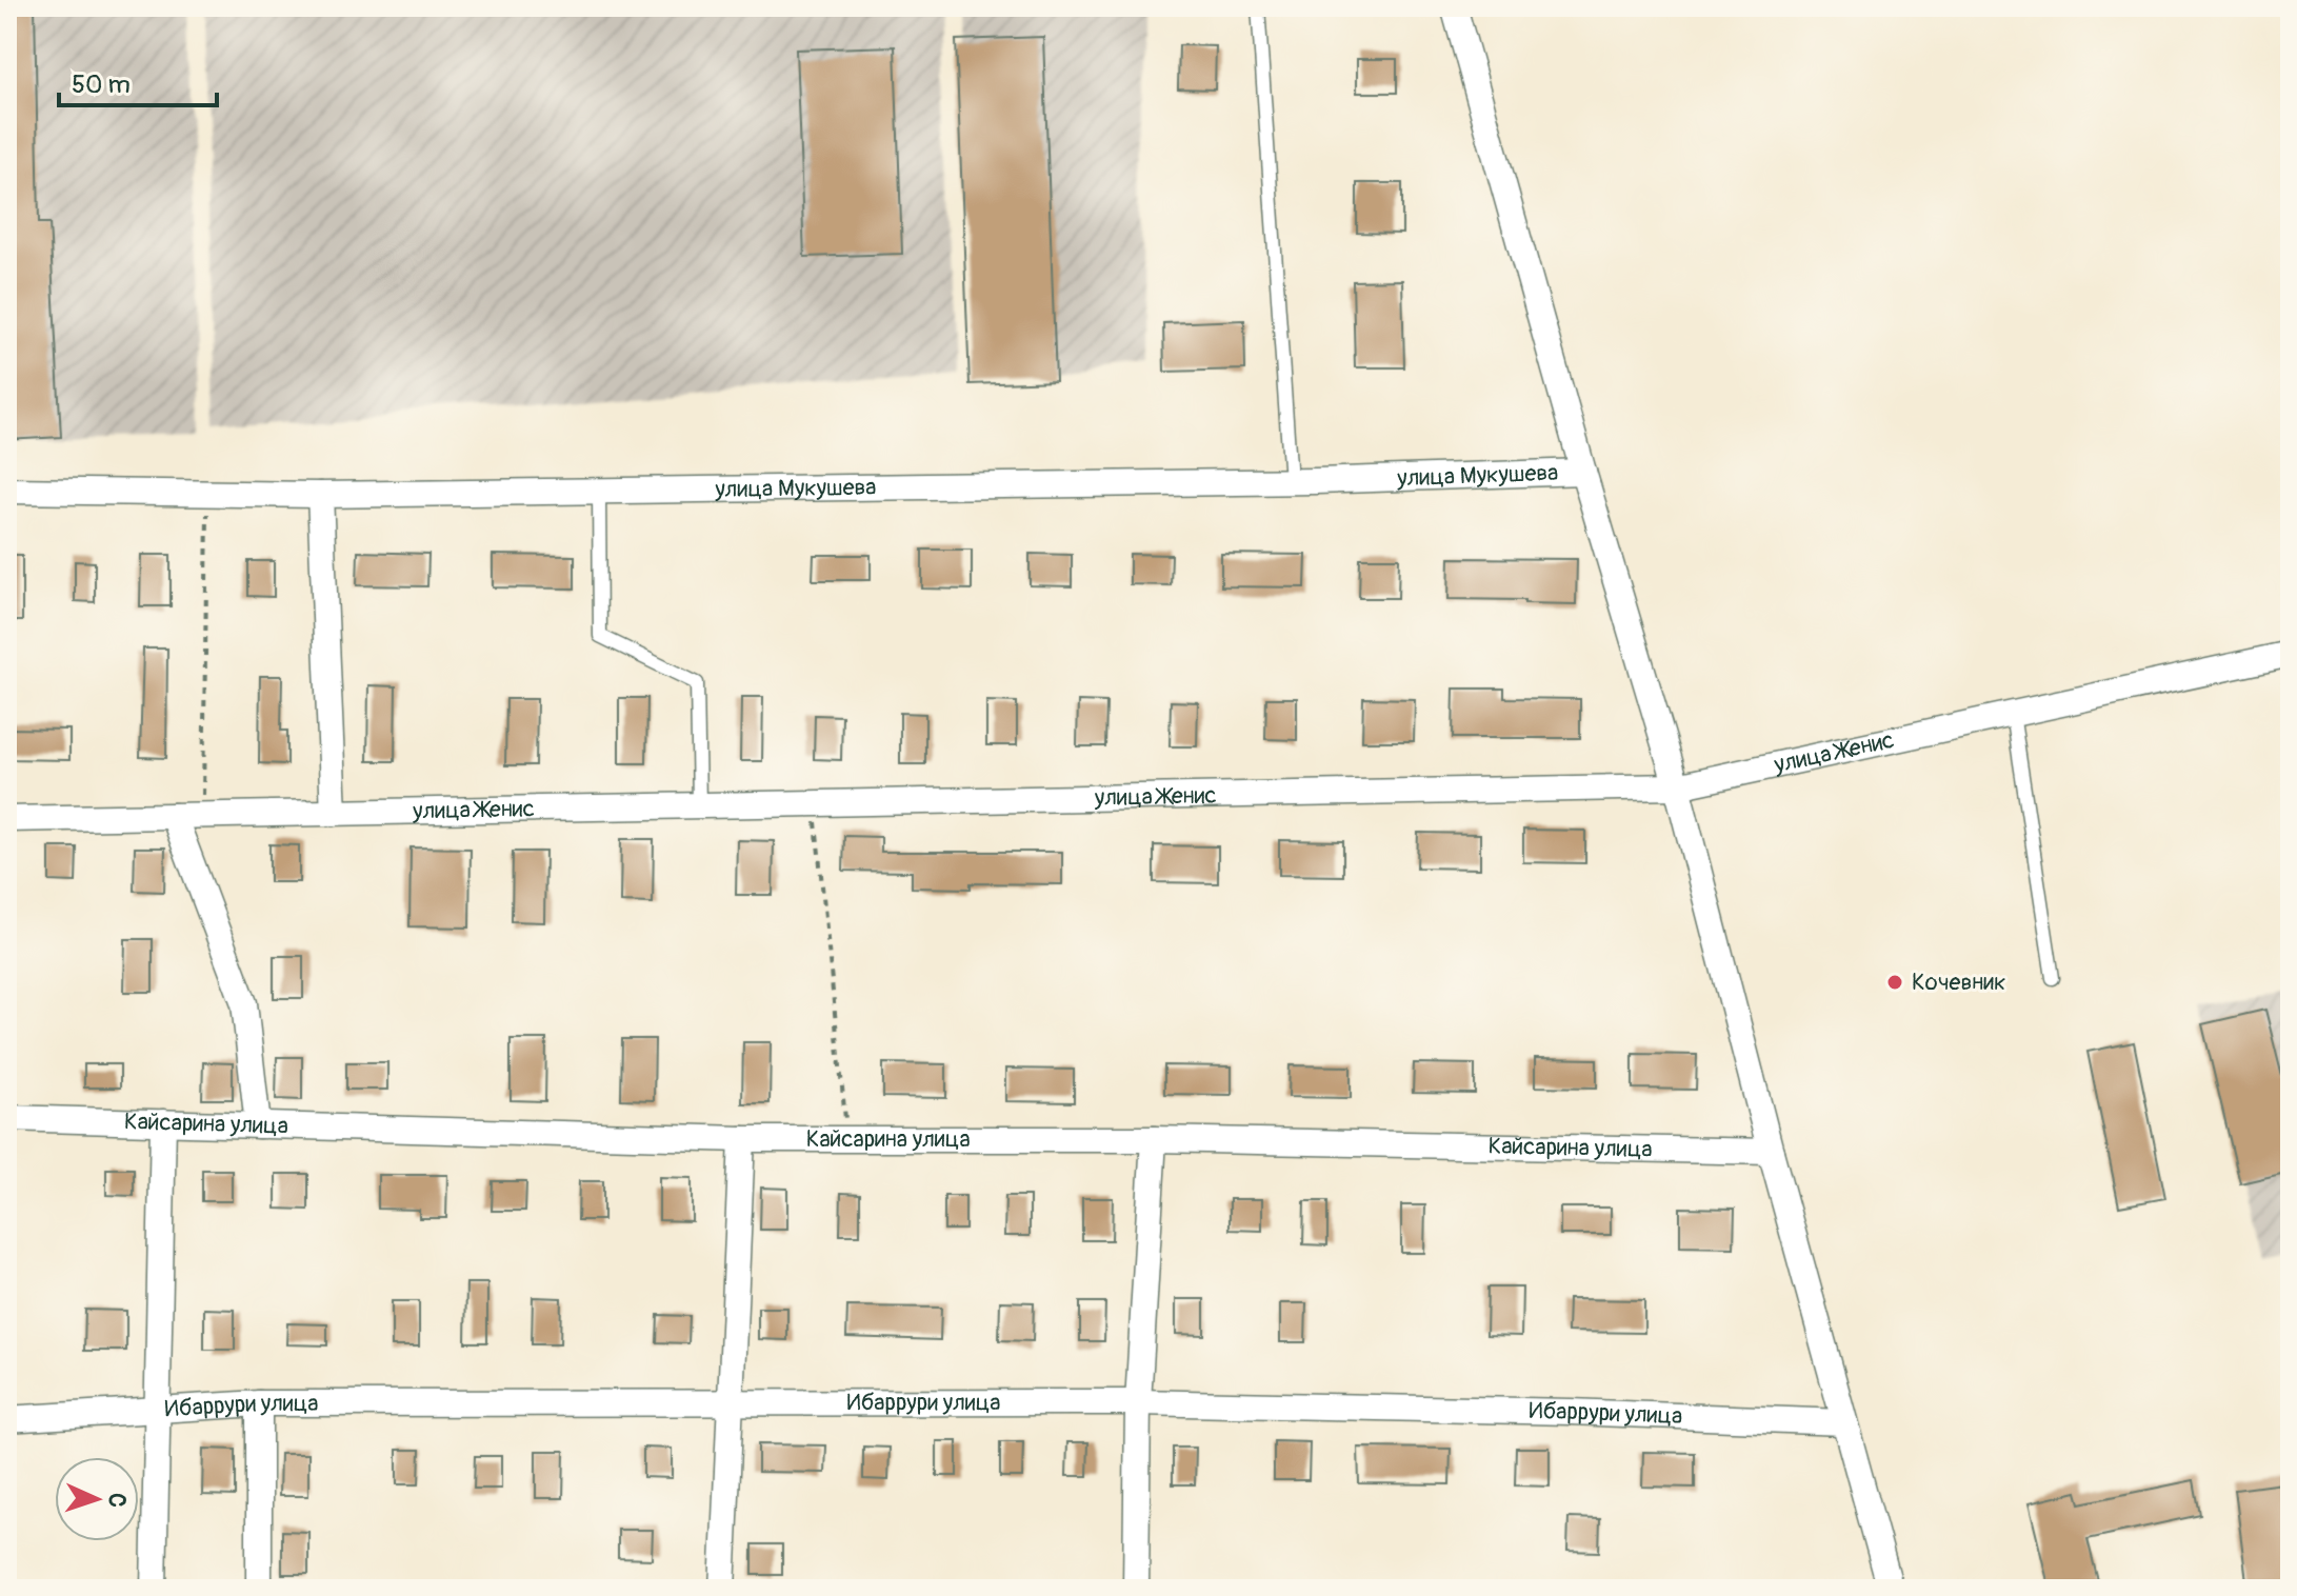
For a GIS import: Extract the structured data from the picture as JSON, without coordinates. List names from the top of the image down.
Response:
{
  "streets": {
    "street": [
      "улица Мукушева",
      "улица Женис",
      "Кайсарина улица",
      "Ибаррури улица"
    ]
  },
  "places": ["Кочевник"],
  "scale_bar": "50 m",
  "north": "right"
}
